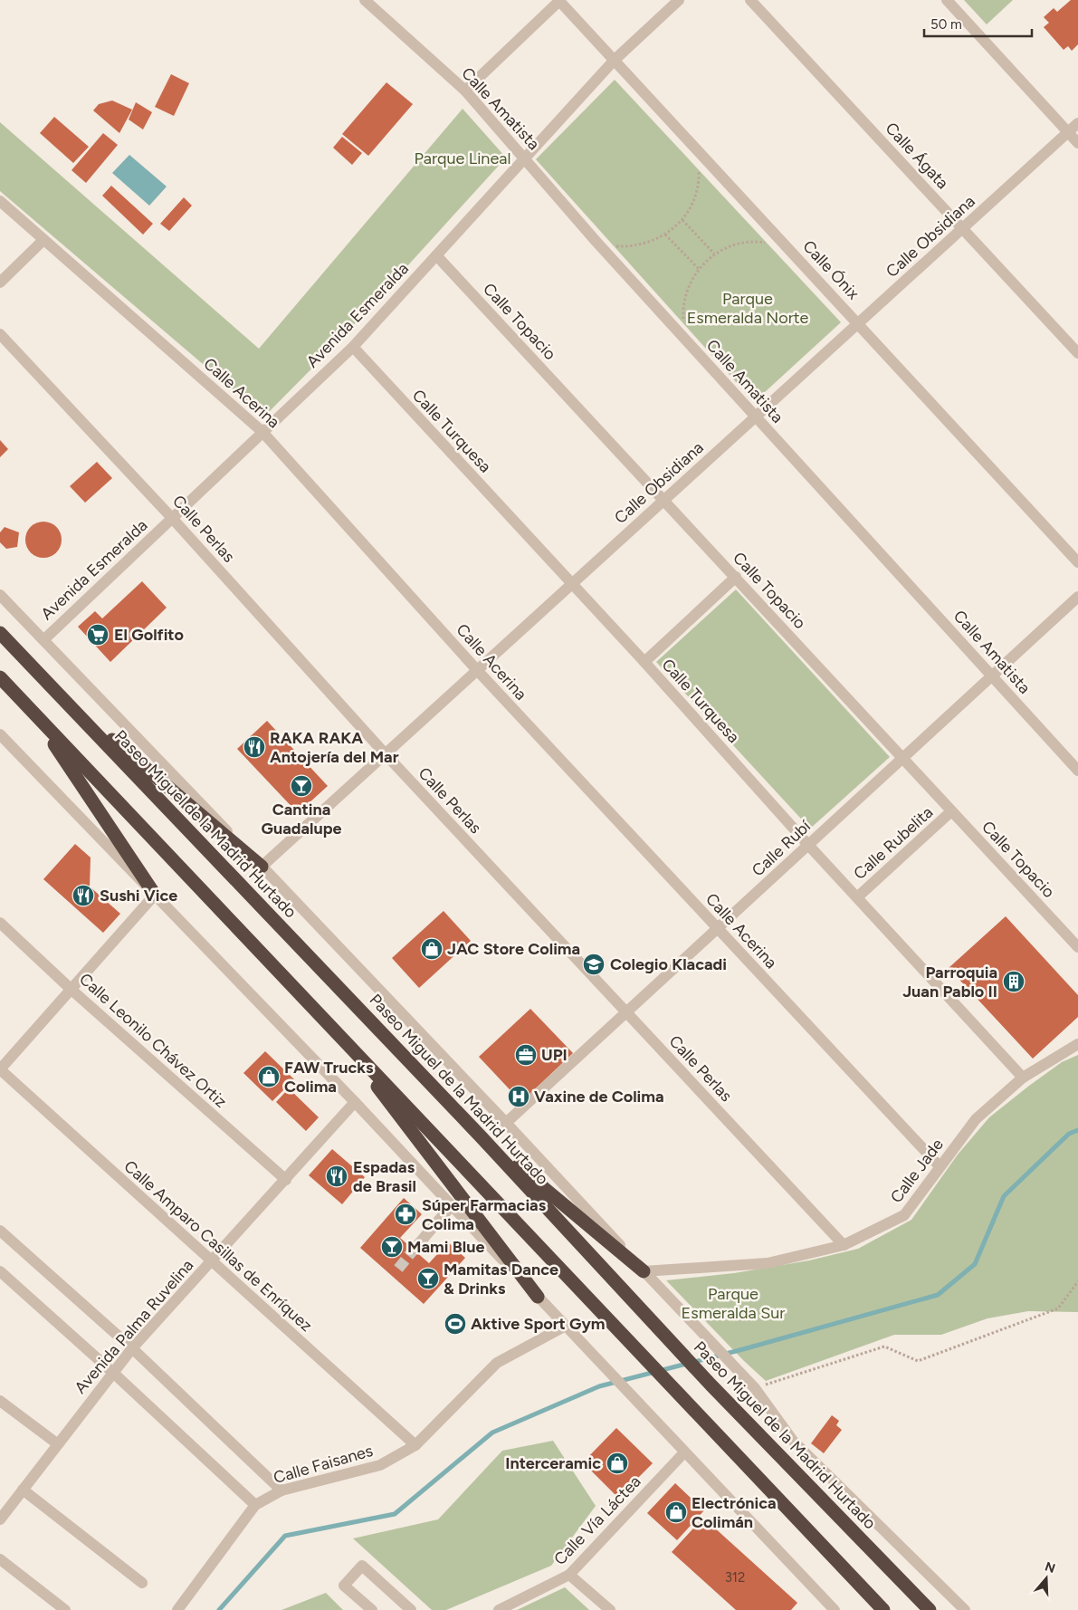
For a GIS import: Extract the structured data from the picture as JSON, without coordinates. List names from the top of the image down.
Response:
{
  "streets": {
    "highway": ["Paseo Miguel de la Madrid Hurtado"],
    "street": [
      "Calle Amatista",
      "Calle Ágata",
      "Calle Obsidiana",
      "Calle Ónix",
      "Avenida Esmeralda",
      "Calle Topacio",
      "Calle Acerina",
      "Calle Turquesa",
      "Calle Perlas",
      "Calle Rubelita",
      "Calle Rubí",
      "Calle Leonilo Chávez Ortiz",
      "Calle Jade",
      "Calle Amparo Casillas de Enríquez",
      "Avenida Palma Ruvelina",
      "Calle Faisanes",
      "Calle Vía Láctea"
    ]
  },
  "crossings": [
    ["Calle Amatista", "Calle Obsidiana"],
    ["Calle Amatista", "Avenida Esmeralda"],
    ["Calle Amatista", "Calle Rubí"],
    ["Calle Ágata", "Calle Obsidiana"],
    ["Calle Obsidiana", "Calle Ónix"],
    ["Calle Obsidiana", "Calle Topacio"],
    ["Calle Obsidiana", "Calle Acerina"],
    ["Calle Obsidiana", "Calle Turquesa"],
    ["Calle Obsidiana", "Calle Perlas"],
    ["Calle Ónix", "Avenida Esmeralda"],
    ["Avenida Esmeralda", "Calle Topacio"],
    ["Avenida Esmeralda", "Calle Acerina"],
    ["Avenida Esmeralda", "Calle Turquesa"],
    ["Avenida Esmeralda", "Calle Perlas"],
    ["Calle Topacio", "Calle Rubelita"],
    ["Calle Topacio", "Calle Rubí"],
    ["Calle Acerina", "Calle Rubí"],
    ["Calle Acerina", "Calle Jade"],
    ["Calle Turquesa", "Calle Rubelita"],
    ["Calle Turquesa", "Calle Rubí"],
    ["Calle Turquesa", "Calle Jade"],
    ["Calle Perlas", "Calle Rubí"],
    ["Calle Perlas", "Calle Jade"],
    ["Calle Leonilo Chávez Ortiz", "Avenida Palma Ruvelina"],
    ["Calle Amparo Casillas de Enríquez", "Avenida Palma Ruvelina"],
    ["Calle Amparo Casillas de Enríquez", "Calle Faisanes"]
  ],
  "parks": ["Parque Lineal", "Parque Esmeralda Norte", "Parque Esmeralda Sur"],
  "places": {
    "supermarket": ["El Golfito"],
    "restaurant": ["RAKA RAKA Antojería del Mar", "Sushi Vice", "Espadas de Brasil"],
    "bar": ["Cantina Guadalupe", "Mami Blue", "Mamitas Dance & Drinks"],
    "shop": [
      "JAC Store Colima",
      "FAW Trucks Colima",
      "Interceramic",
      "Electrónica Colimán"
    ],
    "school or university": ["Colegio Klacadi"],
    "building": ["Parroquia Juan Pablo II"],
    "office": ["UPI"],
    "hospital": ["Vaxine de Colima"],
    "pharmacy": ["Súper Farmacias Colima"],
    "sports": ["Aktive Sport Gym"]
  },
  "house_numbers": ["312"],
  "scale_bar": "50 m",
  "north": "top"
}
